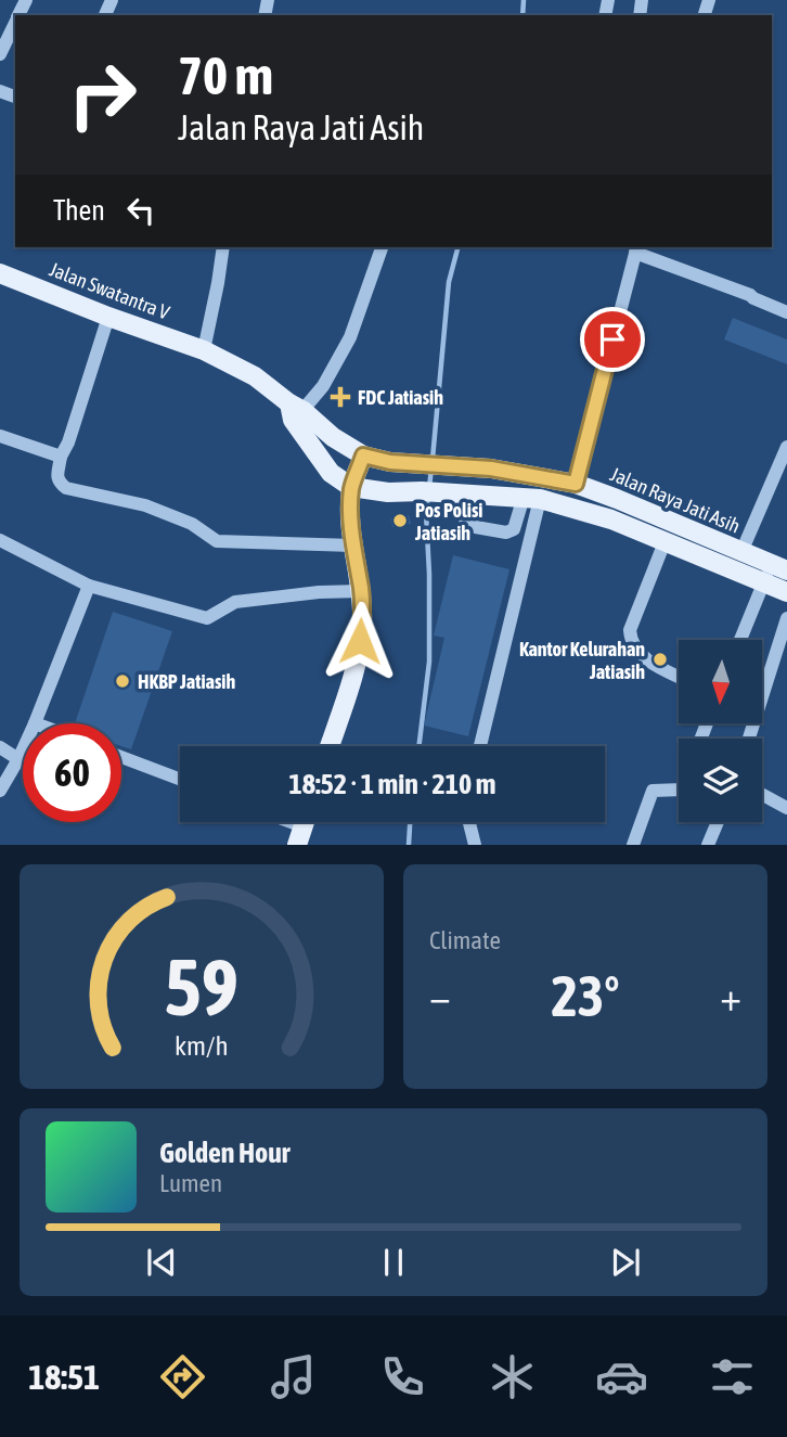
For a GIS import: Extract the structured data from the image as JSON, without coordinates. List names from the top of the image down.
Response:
{
  "streets": {
    "main road": ["Jalan Swatantra V", "Jalan Raya Jati Asih"]
  },
  "crossings": [
    ["Jalan Swatantra V", "Jalan Raya Jati Asih"]
  ],
  "places": {
    "health": ["FDC Jatiasih"],
    "other": ["Pos Polisi Jatiasih", "Kantor Kelurahan Jatiasih", "HKBP Jatiasih"]
  },
  "north": "bottom",
  "page": {
    "turn": ["70 m", "Jalan Raya Jati Asih"],
    "then": "Then",
    "limit": "60",
    "trip": "18:52 · 1 min · 210 m",
    "tile": "Climate",
    "heat": ["−", "23°", "+"],
    "song": ["Golden Hour", "Lumen"],
    "tabs": "18:51",
    "gauge": ["59", "km/h"]
  }
}
